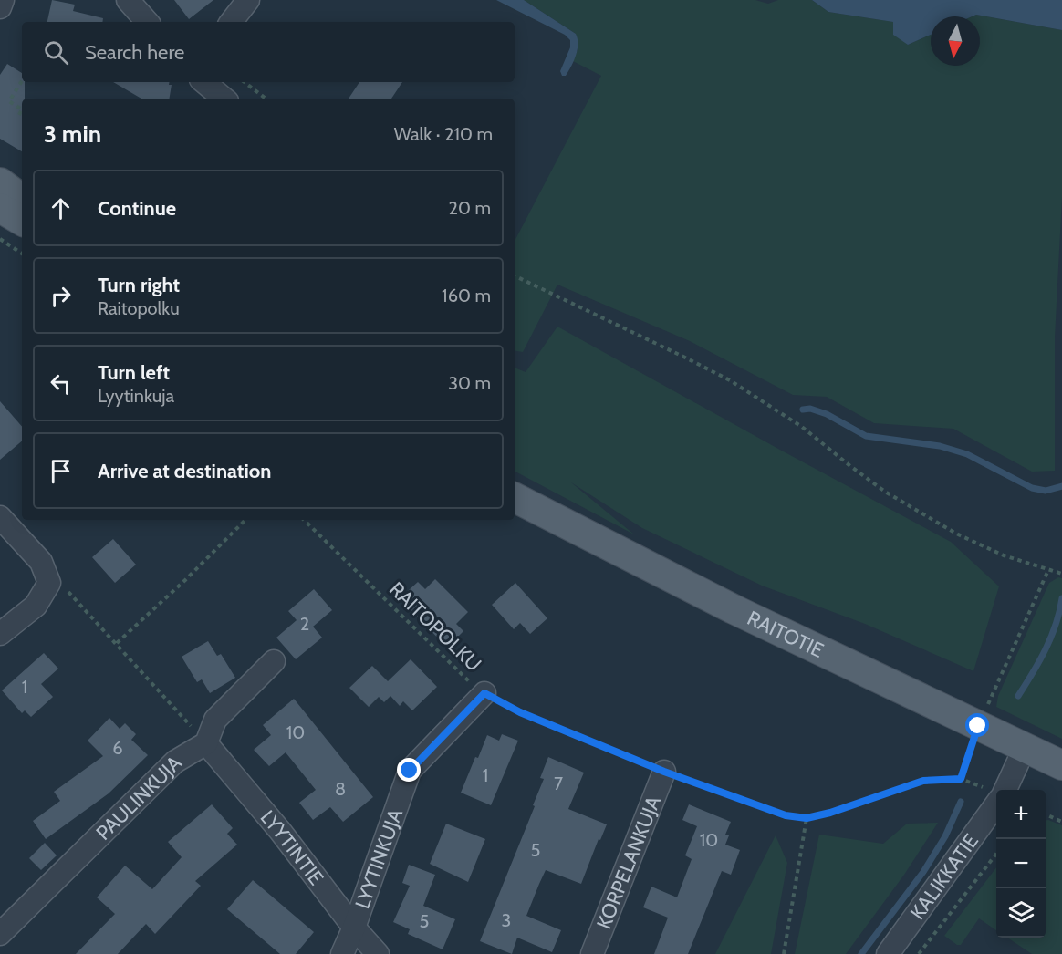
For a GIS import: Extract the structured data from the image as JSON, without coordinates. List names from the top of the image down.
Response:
{
  "streets": {
    "main road": ["RAITOTIE"],
    "street": [
      "PAULINKUJA",
      "LYYTINTIE",
      "LYYTINKUJA",
      "KORPELANKUJA",
      "KALIKKATIE"
    ],
    "path": ["RAITOPOLKU"]
  },
  "crossings": [
    ["RAITOPOLKU", "LYYTINKUJA"],
    ["RAITOPOLKU", "KORPELANKUJA"],
    ["RAITOTIE", "KALIKKATIE"],
    ["PAULINKUJA", "LYYTINTIE"],
    ["LYYTINTIE", "LYYTINKUJA"]
  ],
  "house_numbers": [
    "2",
    "1",
    "10",
    "6",
    "1",
    "7",
    "8",
    "10",
    "5",
    "3",
    "5"
  ],
  "north": "bottom",
  "page": {
    "search": "Search here",
    "heading": ["3 min", "Walk · 210 m"],
    "list": [
      ["Continue", "20 m"],
      ["Turn right", "Raitopolku", "160 m"],
      ["Turn left", "Lyytinkuja", "30 m"],
      "Arrive at destination"
    ],
    "map_buttons": ["+", "−"]
  }
}
